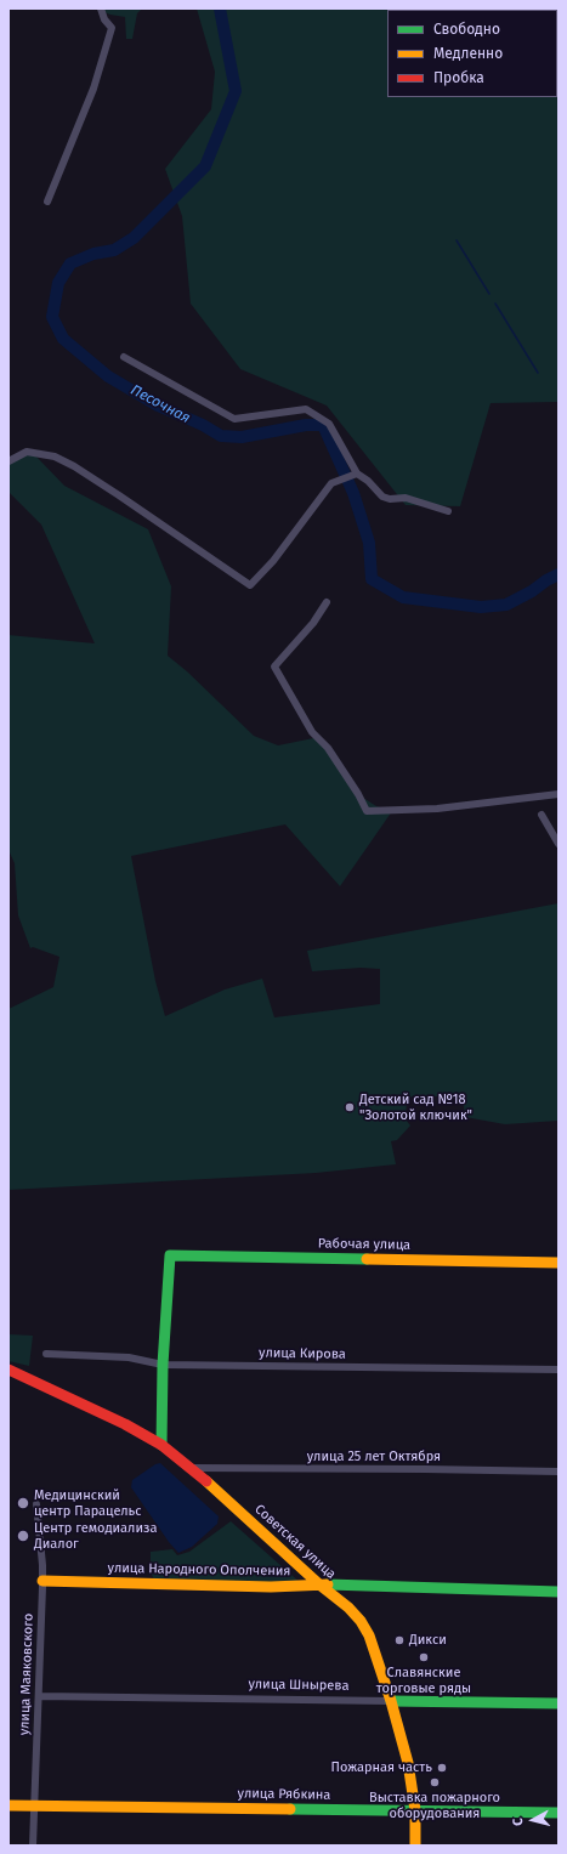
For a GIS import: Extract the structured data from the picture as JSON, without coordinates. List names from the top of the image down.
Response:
{
  "streets": {
    "street": [
      "Рабочая улица",
      "улица Кирова",
      "улица 25 лет Октября",
      "Советская улица",
      "улица Народного Ополчения",
      "улица Маяковского",
      "улица Шнырева",
      "улица Рябкина"
    ]
  },
  "crossings": [
    ["Рабочая улица", "улица Кирова"],
    ["улица 25 лет Октября", "Советская улица"],
    ["Советская улица", "улица Народного Ополчения"],
    ["Советская улица", "улица Шнырева"],
    ["Советская улица", "улица Рябкина"],
    ["улица Народного Ополчения", "улица Маяковского"],
    ["улица Маяковского", "улица Шнырева"],
    ["улица Маяковского", "улица Рябкина"]
  ],
  "water": ["Песочная"],
  "places": [
    "Детский сад №18 \"Золотой ключик\"",
    "Медицинский центр Парацельс",
    "Центр гемодиализа Диалог",
    "Дикси",
    "Славянские торговые ряды",
    "Пожарная часть",
    "Выставка пожарного оборудования"
  ],
  "legend": ["Свободно", "Медленно", "Пробка"],
  "north": "left"
}
